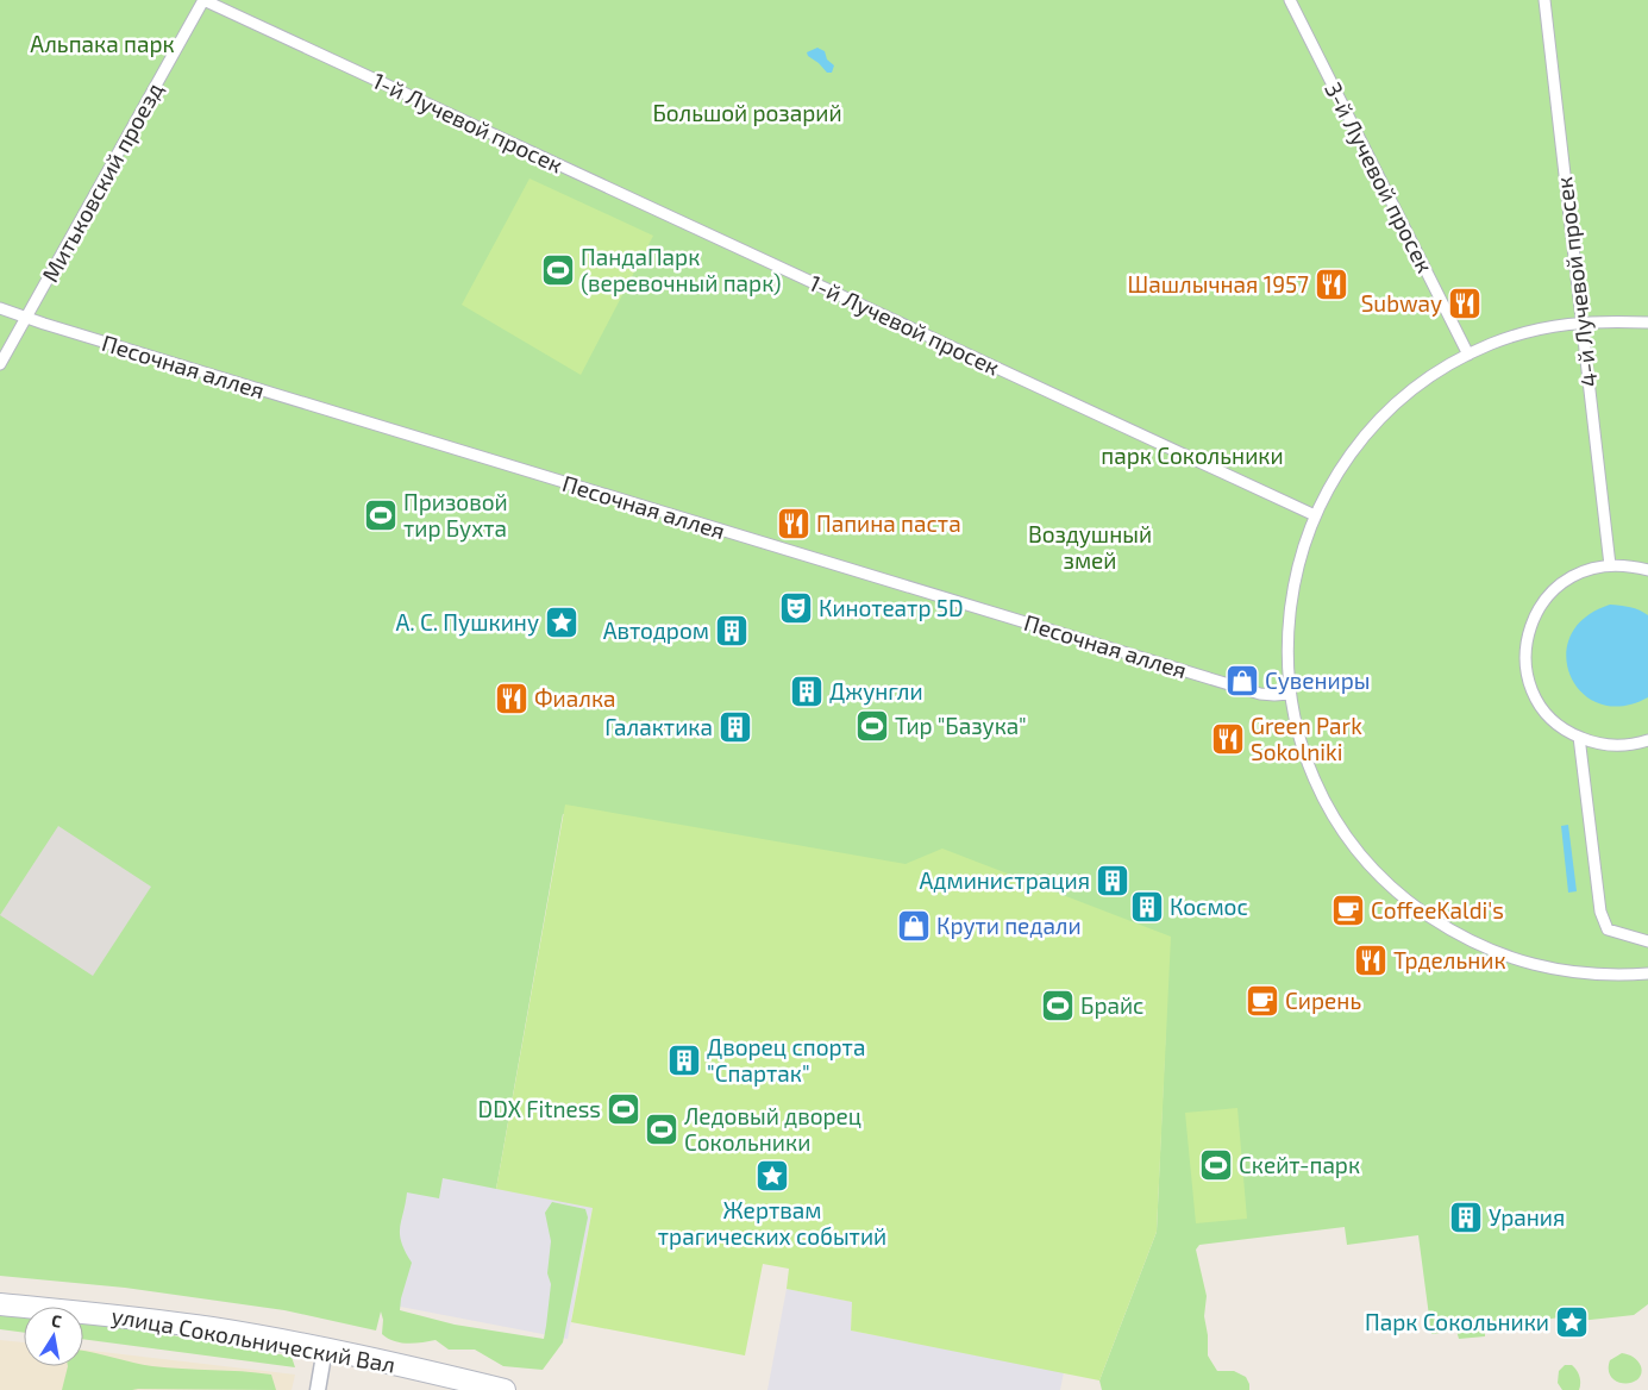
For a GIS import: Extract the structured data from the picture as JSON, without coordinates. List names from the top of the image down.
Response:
{
  "streets": {
    "main road": ["улица Сокольнический Вал"],
    "street": [
      "1-й Лучевой просек",
      "3-й Лучевой просек",
      "Митьковский проезд",
      "4-й Лучевой просек",
      "Песочная аллея"
    ]
  },
  "crossings": [
    ["1-й Лучевой просек", "Митьковский проезд"],
    ["Митьковский проезд", "Песочная аллея"]
  ],
  "parks": [
    "Альпака парк",
    "Большой розарий",
    "парк Сокольники",
    "Воздушный змей"
  ],
  "places": {
    "sports": [
      "ПандаПарк (веревочный парк)",
      "Призовой тир Бухта",
      "Тир \"Базука\"",
      "Брайс",
      "DDX Fitness",
      "Ледовый дворец Сокольники",
      "Скейт-парк"
    ],
    "restaurant": [
      "Шашлычная 1957",
      "Subway",
      "Папина паста",
      "Фиалка",
      "Green Park Sokolniki",
      "Трдельник"
    ],
    "theatre": ["Кинотеатр 5D"],
    "place": ["А. С. Пушкину", "Жертвам трагических событий", "Парк Сокольники"],
    "building": [
      "Автодром",
      "Джунгли",
      "Галактика",
      "Администрация",
      "Космос",
      "Дворец спорта \"Спартак\"",
      "Урания"
    ],
    "shop": ["Сувениры", "Крути педали"],
    "cafe": ["CoffeeKaldi's", "Сирень"]
  },
  "north": "top"
}
